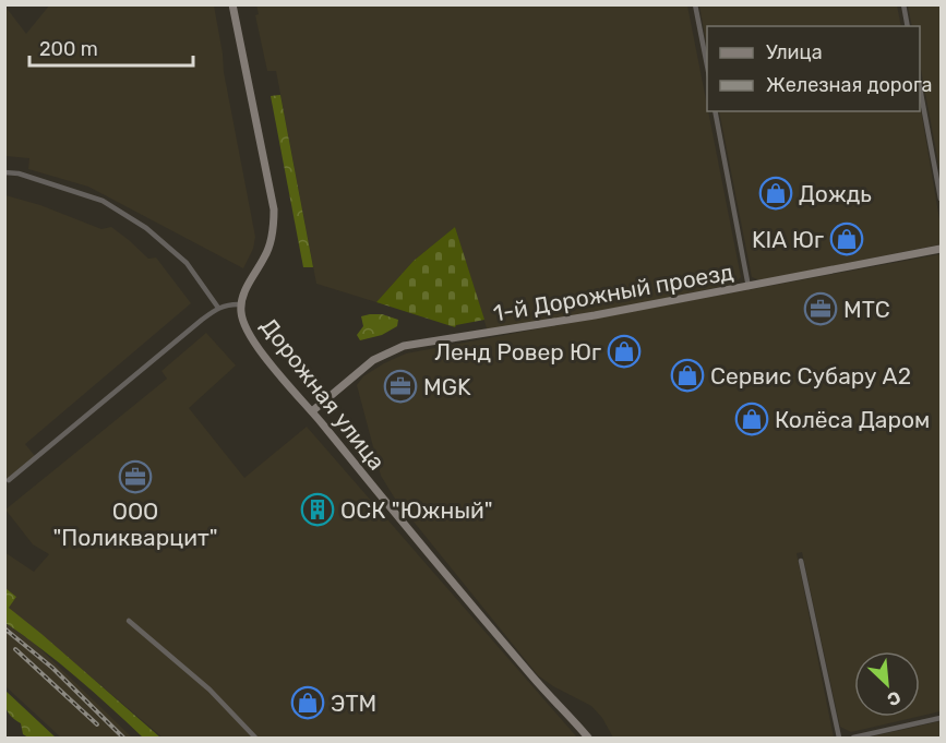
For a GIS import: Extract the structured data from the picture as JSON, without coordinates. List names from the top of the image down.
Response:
{
  "streets": {
    "main road": ["1-й Дорожный проезд", "Дорожная улица"]
  },
  "crossings": [
    ["1-й Дорожный проезд", "Дорожная улица"]
  ],
  "places": {
    "shop": [
      "Дождь",
      "KIA Юг",
      "Ленд Ровер Юг",
      "Сервис Субару А2",
      "Колёса Даром",
      "ЭТМ"
    ],
    "office": ["МТС", "MGK", "ООО \"Поликварцит\""],
    "building": ["ОСК \"Южный\""]
  },
  "legend": ["Улица", "Железная дорога"],
  "scale_bar": "200 m",
  "north": "bottom right"
}
